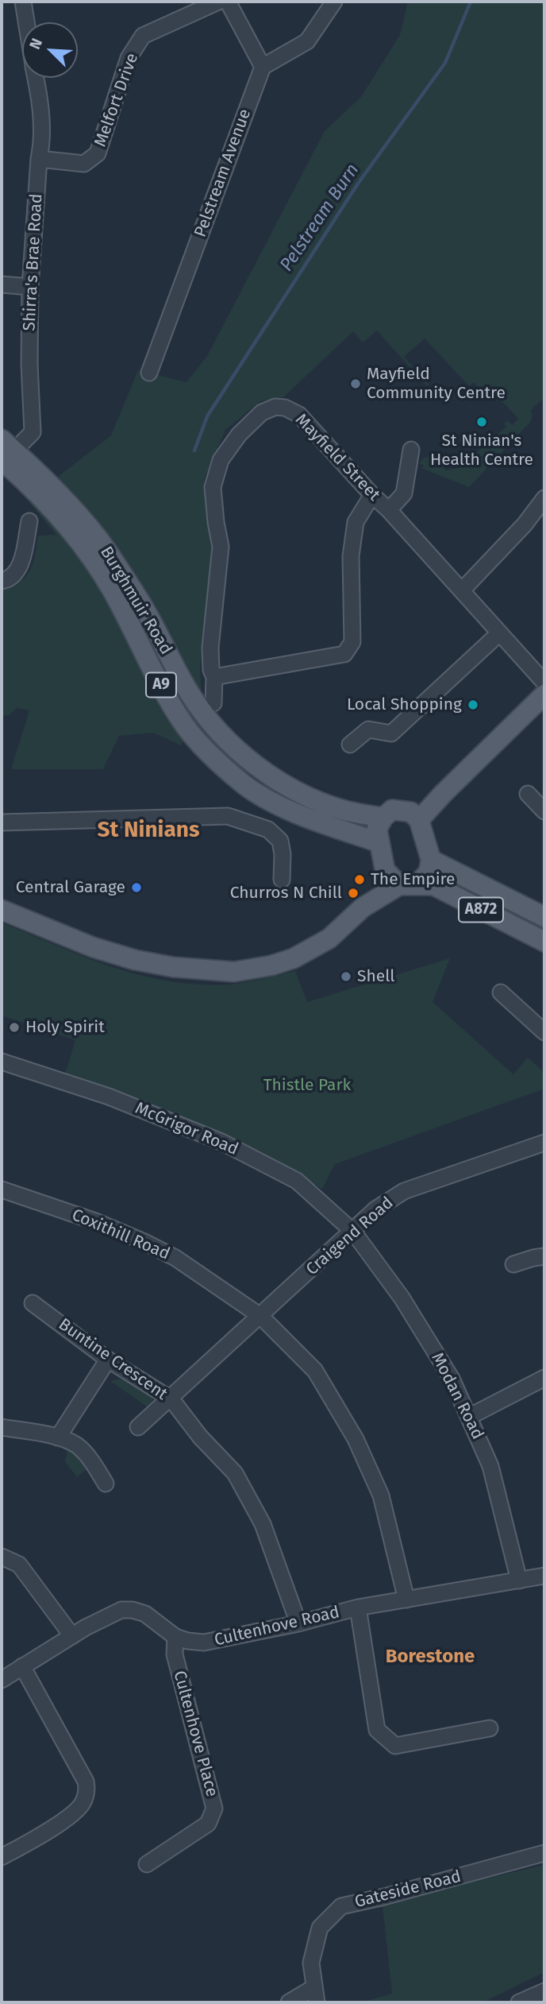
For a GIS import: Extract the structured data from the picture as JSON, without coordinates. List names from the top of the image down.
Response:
{
  "streets": {
    "main road": ["Burghmuir Road", "A9", "A872"],
    "street": [
      "Melfort Drive",
      "Pelstream Avenue",
      "Shirra's Brae Road",
      "Mayfield Street",
      "McGrigor Road",
      "Coxithill Road",
      "Craigend Road",
      "Buntine Crescent",
      "Modan Road",
      "Cultenhove Road",
      "Cultenhove Place",
      "Gateside Road"
    ]
  },
  "crossings": [
    ["Melfort Drive", "Shirra's Brae Road"],
    ["Shirra's Brae Road", "Burghmuir Road"],
    ["Burghmuir Road", "A9"],
    ["Burghmuir Road", "A872"],
    ["A9", "A872"],
    ["McGrigor Road", "Craigend Road"],
    ["McGrigor Road", "Modan Road"],
    ["Coxithill Road", "Craigend Road"],
    ["Coxithill Road", "Cultenhove Road"],
    ["Craigend Road", "Buntine Crescent"],
    ["Craigend Road", "Modan Road"],
    ["Buntine Crescent", "Cultenhove Road"],
    ["Modan Road", "Cultenhove Road"],
    ["Cultenhove Road", "Cultenhove Place"]
  ],
  "districts": ["St Ninians", "Borestone"],
  "water": ["Pelstream Burn"],
  "parks": ["Thistle Park"],
  "places": [
    "Mayfield Community Centre",
    "St Ninian's Health Centre",
    "Local Shopping",
    "The Empire",
    "Central Garage",
    "Churros N Chill",
    "Shell",
    "Holy Spirit"
  ],
  "north": "top left"
}
